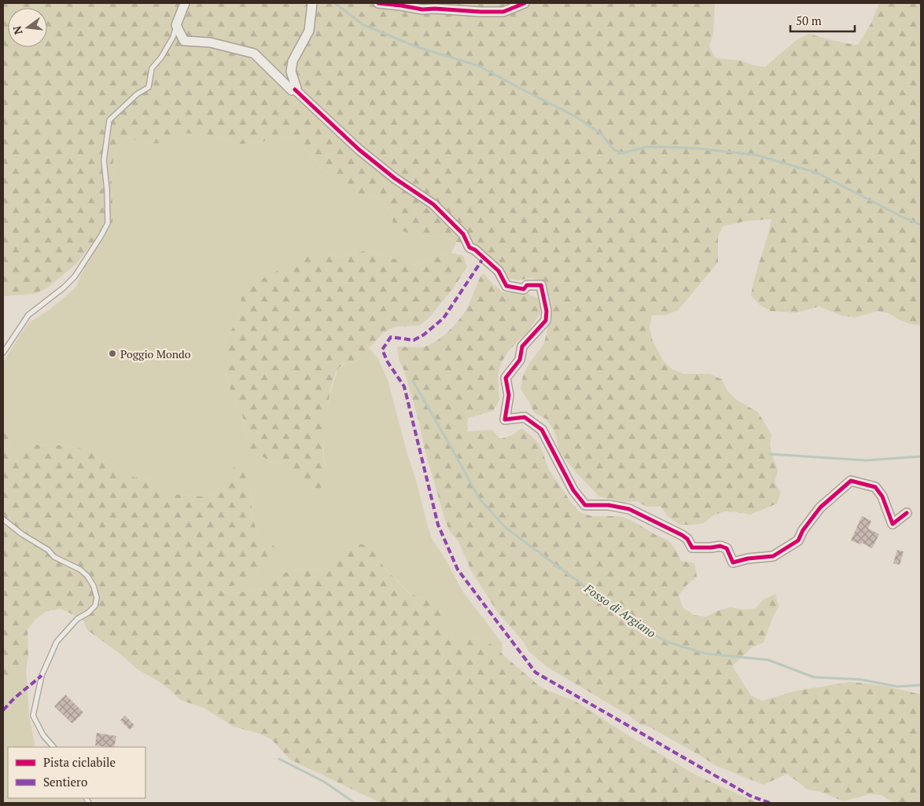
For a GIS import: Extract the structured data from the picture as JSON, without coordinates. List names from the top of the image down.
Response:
{
  "water": ["Fosso di Argiano"],
  "places": ["Poggio Mondo"],
  "legend": ["Pista ciclabile", "Sentiero"],
  "scale_bar": "50 m",
  "north": "left"
}
